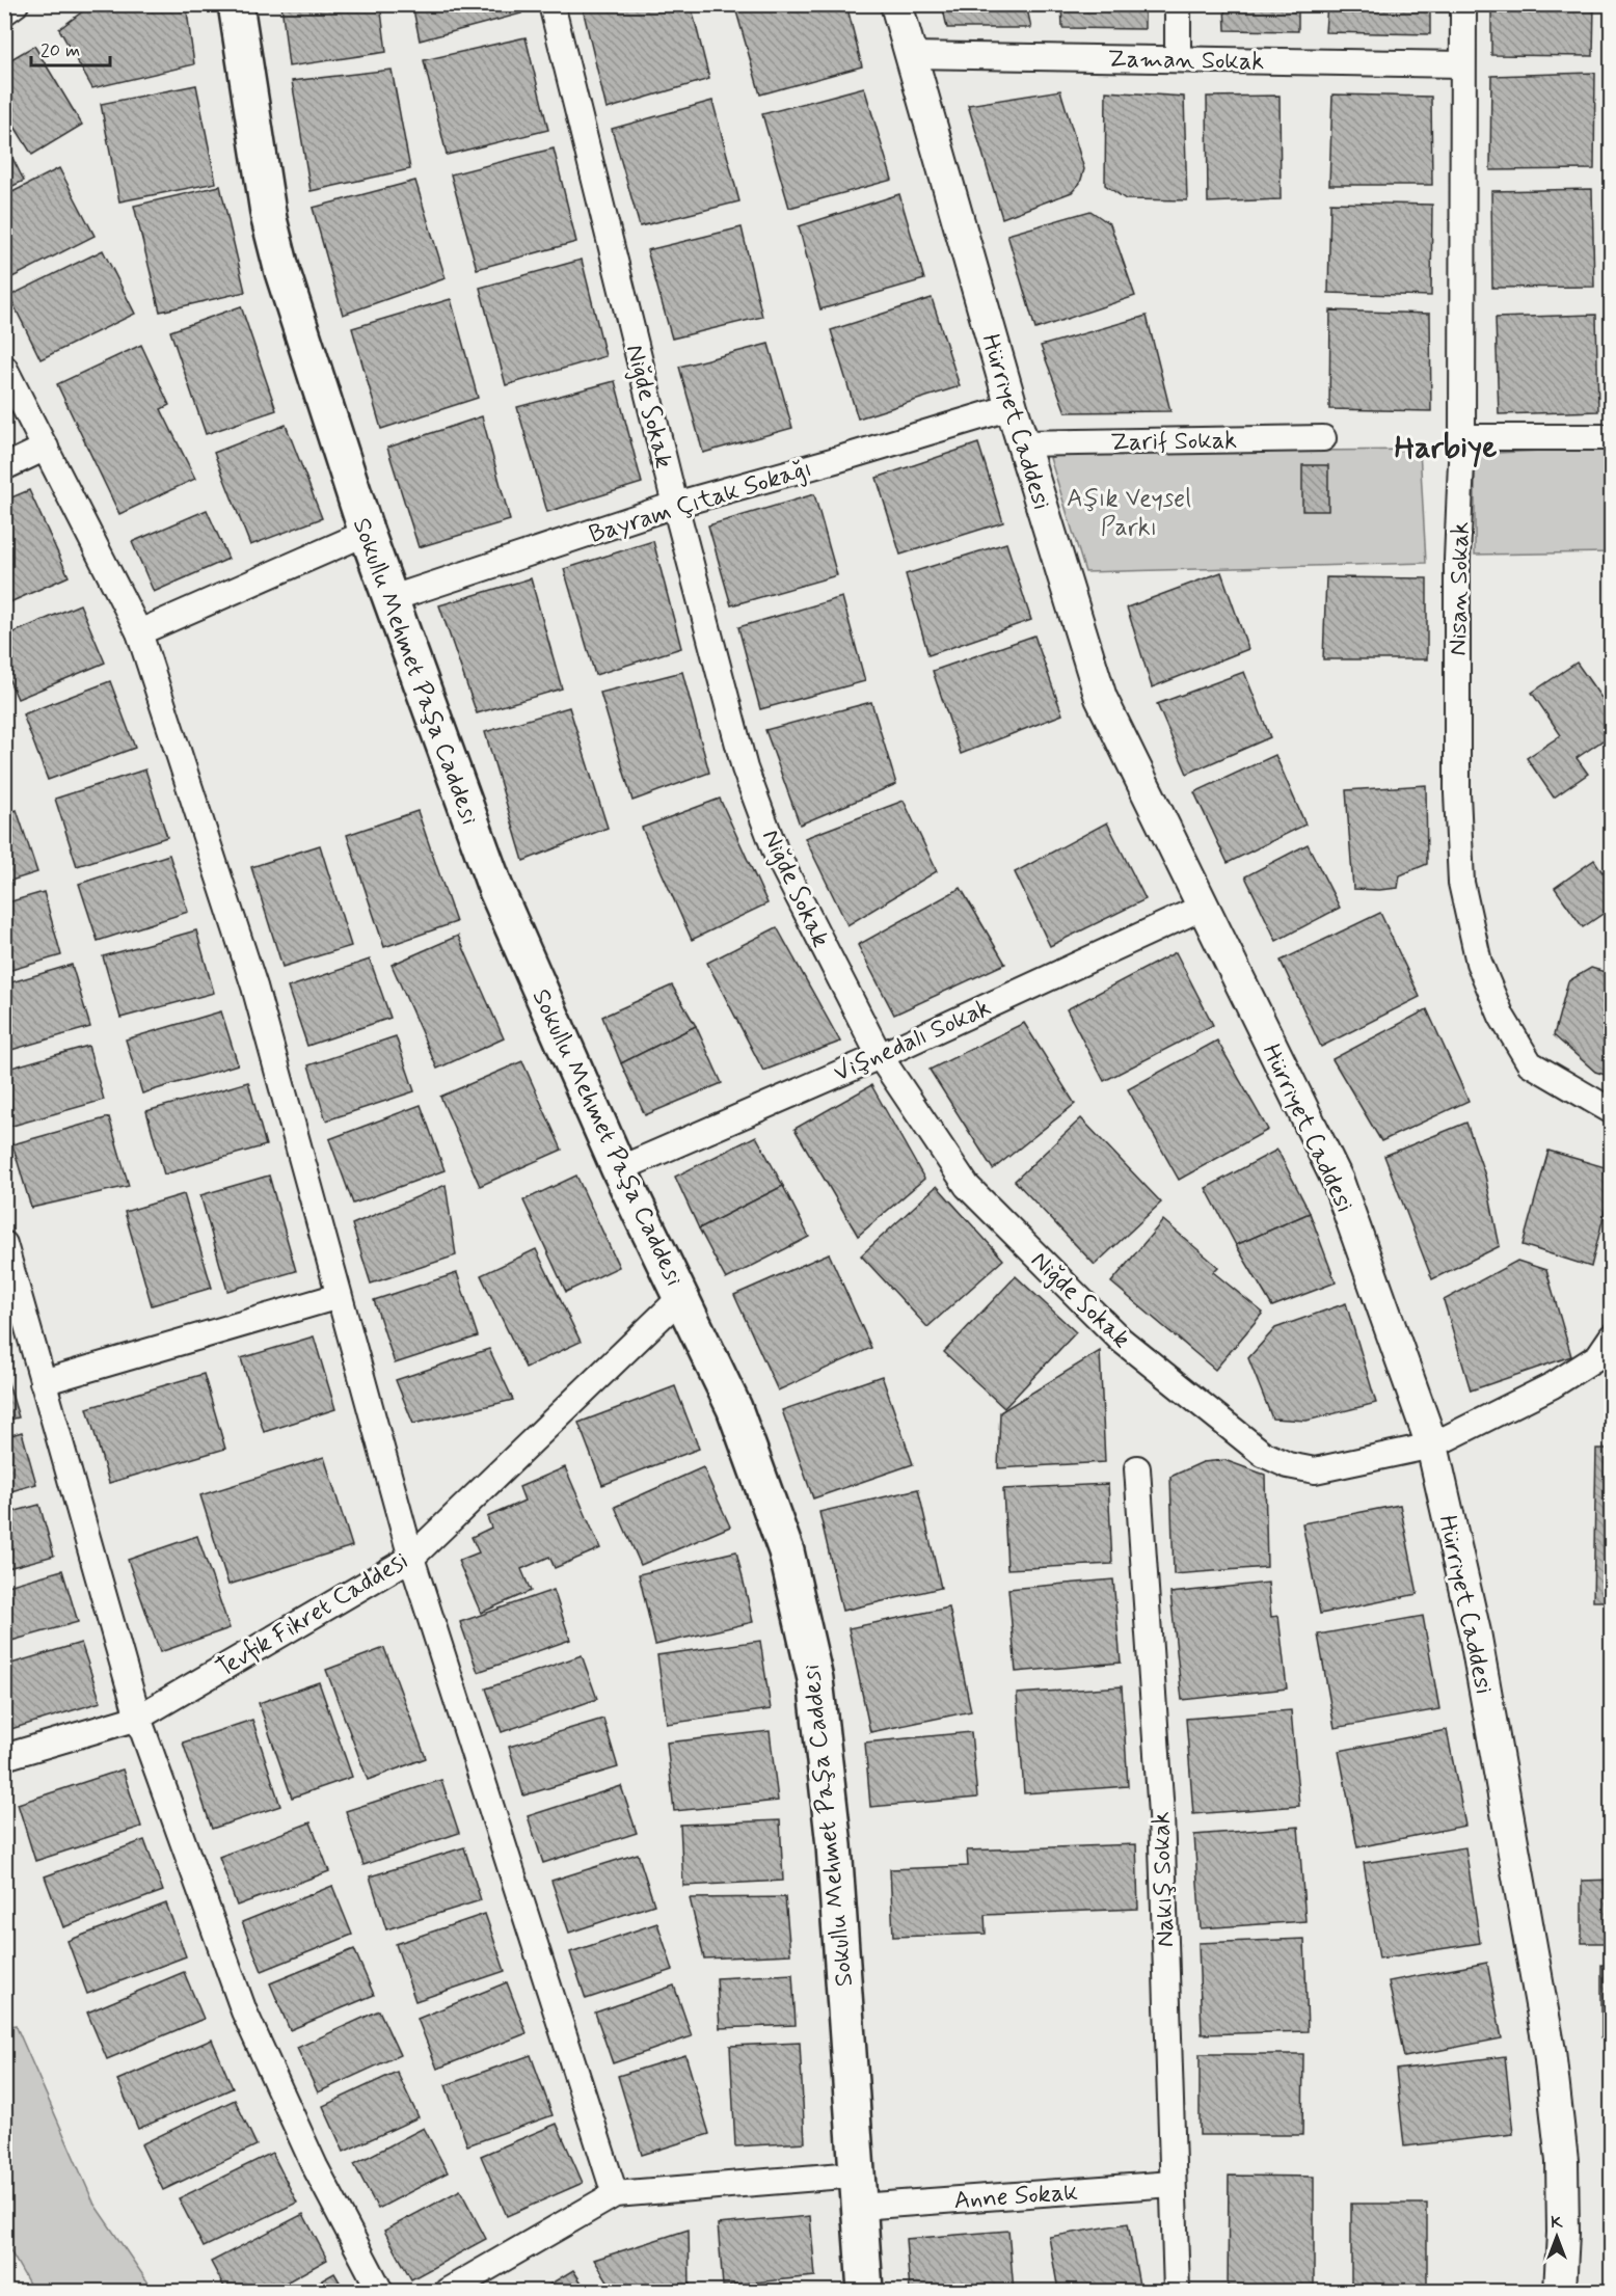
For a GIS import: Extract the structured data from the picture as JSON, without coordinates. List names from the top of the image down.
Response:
{
  "streets": {
    "main road": ["Sokullu Mehmet Paşa Caddesi"],
    "street": [
      "Zaman Sokak",
      "Niğde Sokak",
      "Hürriyet Caddesi",
      "Zarif Sokak",
      "Bayram Çıtak Sokağı",
      "Nisan Sokak",
      "Vişnedalı Sokak",
      "Tevfik Fikret Caddesi",
      "Nakış Sokak",
      "Anne Sokak"
    ]
  },
  "crossings": [
    ["Zaman Sokak", "Hürriyet Caddesi"],
    ["Zaman Sokak", "Nisan Sokak"],
    ["Niğde Sokak", "Hürriyet Caddesi"],
    ["Niğde Sokak", "Bayram Çıtak Sokağı"],
    ["Niğde Sokak", "Vişnedalı Sokak"],
    ["Hürriyet Caddesi", "Zarif Sokak"],
    ["Hürriyet Caddesi", "Bayram Çıtak Sokağı"],
    ["Hürriyet Caddesi", "Vişnedalı Sokak"],
    ["Bayram Çıtak Sokağı", "Sokullu Mehmet Paşa Caddesi"],
    ["Sokullu Mehmet Paşa Caddesi", "Vişnedalı Sokak"],
    ["Sokullu Mehmet Paşa Caddesi", "Tevfik Fikret Caddesi"],
    ["Sokullu Mehmet Paşa Caddesi", "Anne Sokak"],
    ["Nakış Sokak", "Anne Sokak"]
  ],
  "districts": ["Harbiye"],
  "parks": ["Aşık Veysel Parkı"],
  "scale_bar": "20 m",
  "north": "top"
}
